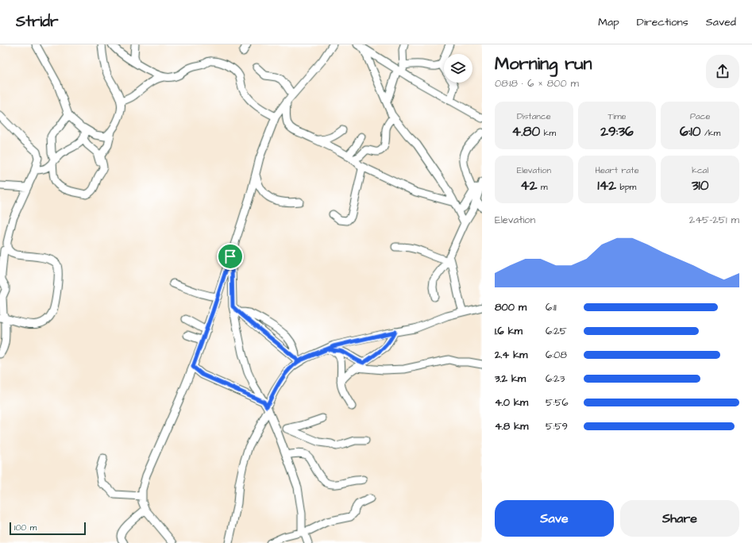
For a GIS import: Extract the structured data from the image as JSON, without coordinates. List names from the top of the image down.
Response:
{
  "scale_bar": "100 m",
  "page": {
    "header": "Stridr",
    "nav": ["Map", "Directions", "Saved"],
    "heading": ["Morning run", "08:18 · 6 × 800 m"],
    "stats": [
      ["Distance", "4.80 km"],
      ["Time", "29:36"],
      ["Pace", "6:10 /km"],
      ["Elevation", "42 m"],
      ["Heart rate", "142 bpm"],
      ["kcal", "310"]
    ],
    "chart": ["Elevation", "245–251 m"],
    "list": [
      {
        "name": "800 m",
        "note": "6:11"
      },
      {
        "name": "1.6 km",
        "note": "6:25"
      },
      {
        "name": "2.4 km",
        "note": "6:08"
      },
      {
        "name": "3.2 km",
        "note": "6:23"
      },
      {
        "name": "4.0 km",
        "note": "5:56"
      },
      {
        "name": "4.8 km",
        "note": "5:59"
      }
    ],
    "buttons": ["Save", "Share"],
    "scale": "100 m"
  }
}
